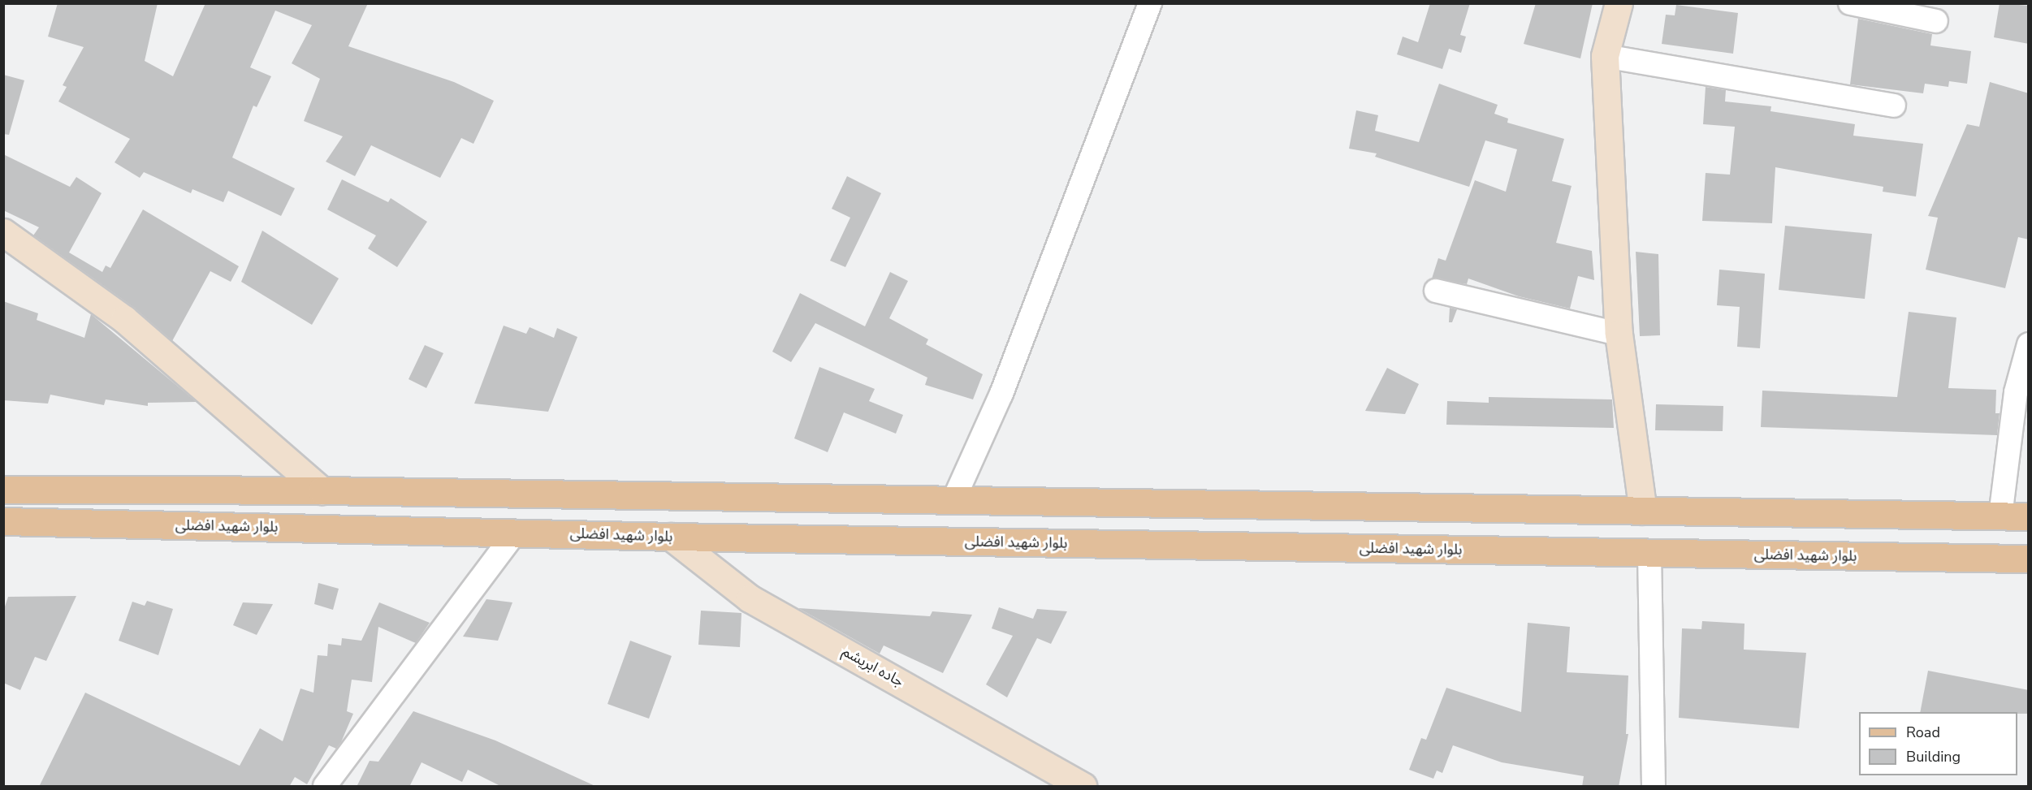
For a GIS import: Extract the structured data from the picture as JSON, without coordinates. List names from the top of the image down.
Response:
{
  "streets": {
    "main road": ["بلوار شهید افضلی"],
    "street": ["جاده ابریشم"]
  },
  "crossings": [
    ["بلوار شهید افضلی", "جاده ابریشم"]
  ],
  "legend": ["Road", "Building"]
}
